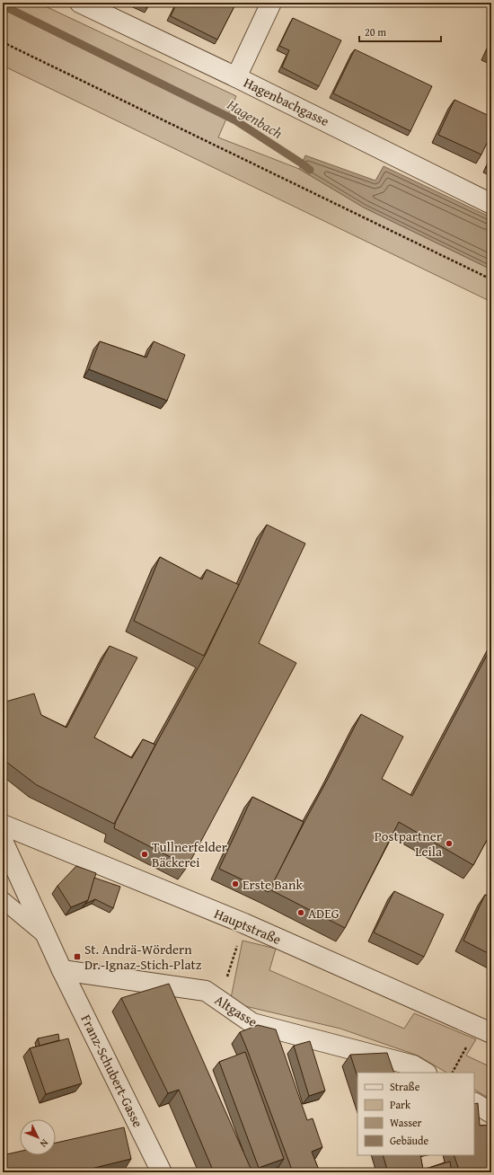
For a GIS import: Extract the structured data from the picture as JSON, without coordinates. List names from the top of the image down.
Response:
{
  "streets": {
    "street": [
      "Hagenbachgasse",
      "Hauptstraße",
      "Altgasse",
      "Franz-Schubert-Gasse"
    ]
  },
  "crossings": [
    ["Altgasse", "Franz-Schubert-Gasse"]
  ],
  "water": ["Hagenbach"],
  "places": {
    "other": [
      "Postpartner Leila",
      "Tullnerfelder Bäckerei",
      "Erste Bank",
      "ADEG"
    ],
    "transit": ["St. Andrä-Wördern Dr.-Ignaz-Stich-Platz"]
  },
  "legend": [
    "Straße",
    "Park",
    "Wasser",
    "Gebäude"
  ],
  "scale_bar": "20 m",
  "north": "bottom right"
}
